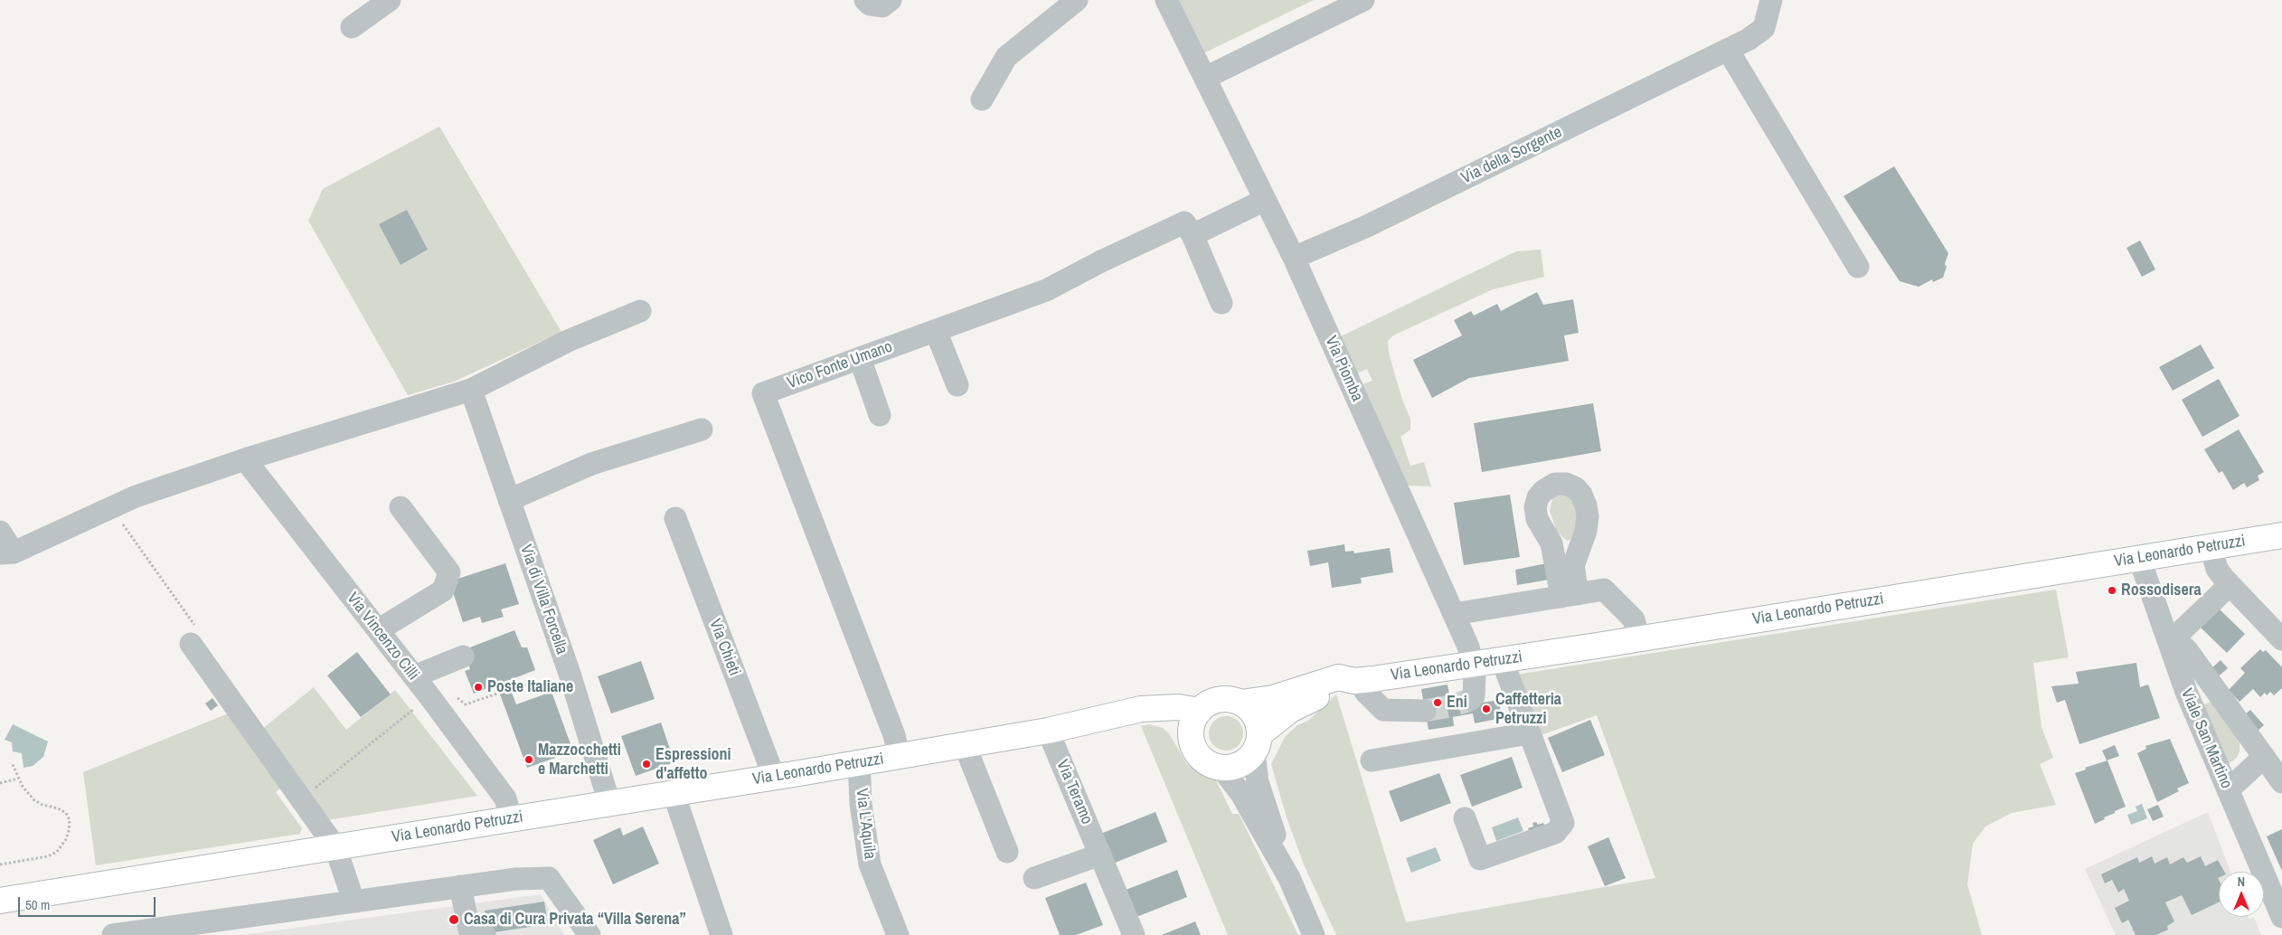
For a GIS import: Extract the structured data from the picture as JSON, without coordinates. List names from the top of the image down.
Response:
{
  "streets": {
    "main road": ["Via Leonardo Petruzzi"],
    "street": [
      "Via della Sorgente",
      "Vico Fonte Umano",
      "Via Piomba",
      "Via di Villa Forcella",
      "Via Vincenzo Cilli",
      "Via Chieti",
      "Viale San Martino",
      "Via Teramo",
      "Via L'Aquila"
    ]
  },
  "crossings": [
    ["Via della Sorgente", "Via Piomba"],
    ["Vico Fonte Umano", "Via Leonardo Petruzzi"],
    ["Via Piomba", "Via Leonardo Petruzzi"],
    ["Via Leonardo Petruzzi", "Via di Villa Forcella"],
    ["Via Leonardo Petruzzi", "Via Vincenzo Cilli"],
    ["Via Leonardo Petruzzi", "Via Chieti"],
    ["Via Leonardo Petruzzi", "Viale San Martino"],
    ["Via Leonardo Petruzzi", "Via Teramo"],
    ["Via Leonardo Petruzzi", "Via L'Aquila"]
  ],
  "places": [
    "Rossodisera",
    "Poste Italiane",
    "Eni",
    "Caffetteria Petruzzi",
    "Mazzocchetti e Marchetti",
    "Espressioni d'affetto",
    "Casa di Cura Privata “Villa Serena”"
  ],
  "scale_bar": "50 m",
  "north": "top"
}
